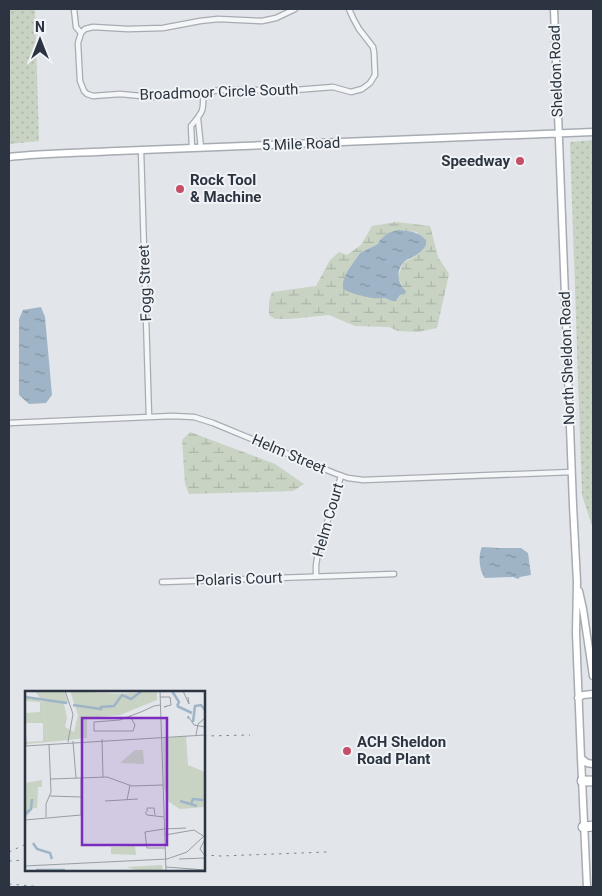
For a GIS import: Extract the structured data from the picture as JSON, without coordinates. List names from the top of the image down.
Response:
{
  "streets": {
    "main road": ["Sheldon Road", "5 Mile Road", "North Sheldon Road"],
    "street": [
      "Broadmoor Circle South",
      "Fogg Street",
      "Helm Street",
      "Helm Court",
      "Polaris Court"
    ]
  },
  "crossings": [
    ["Sheldon Road", "5 Mile Road"],
    ["Sheldon Road", "North Sheldon Road"],
    ["5 Mile Road", "Fogg Street"],
    ["5 Mile Road", "North Sheldon Road"],
    ["Fogg Street", "Helm Street"],
    ["North Sheldon Road", "Helm Street"],
    ["Helm Street", "Helm Court"],
    ["Helm Court", "Polaris Court"]
  ],
  "places": ["Speedway", "Rock Tool & Machine", "ACH Sheldon Road Plant"],
  "north": "top"
}
